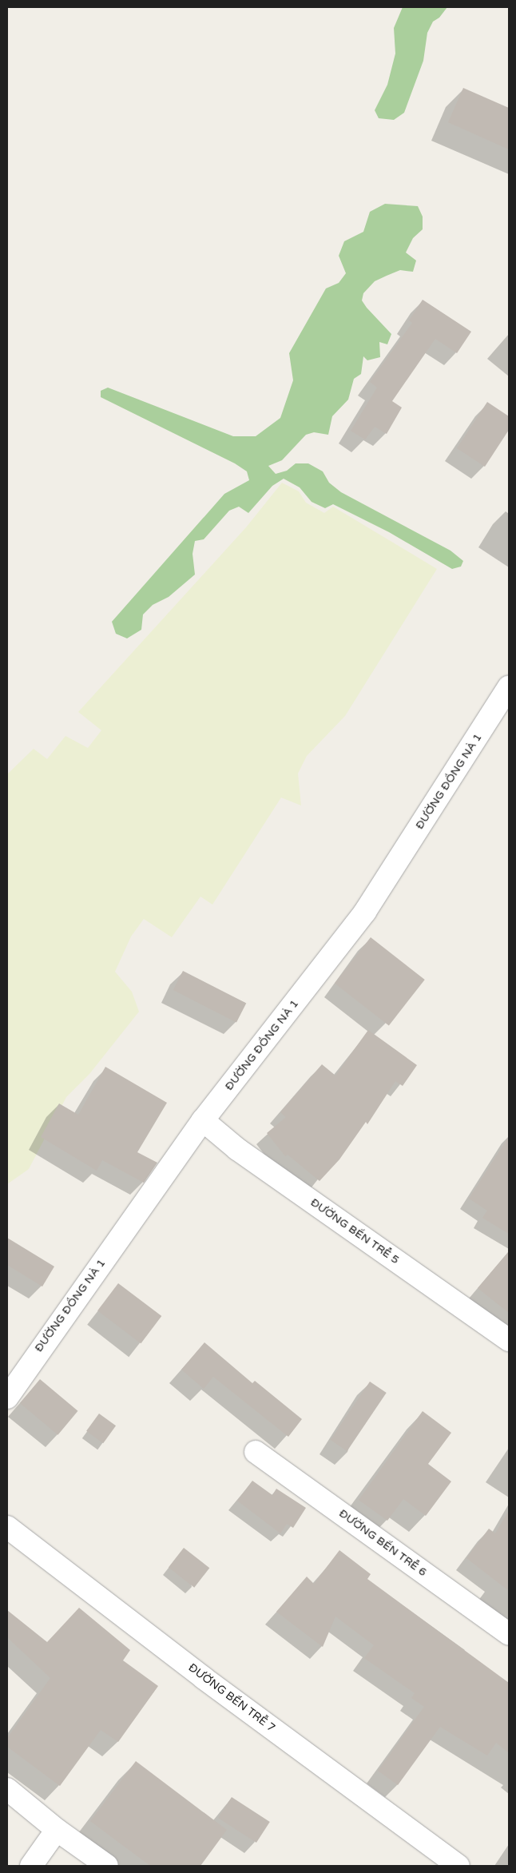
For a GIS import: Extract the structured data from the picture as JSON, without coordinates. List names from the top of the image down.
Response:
{
  "streets": {
    "street": [
      "ĐƯỜNG ĐỒNG NÀ 1",
      "ĐƯỜNG BẾN TRỄ 5",
      "ĐƯỜNG BẾN TRỄ 6",
      "ĐƯỜNG BẾN TRỄ 7"
    ]
  },
  "crossings": [
    ["ĐƯỜNG ĐỒNG NÀ 1", "ĐƯỜNG BẾN TRỄ 5"]
  ]
}
